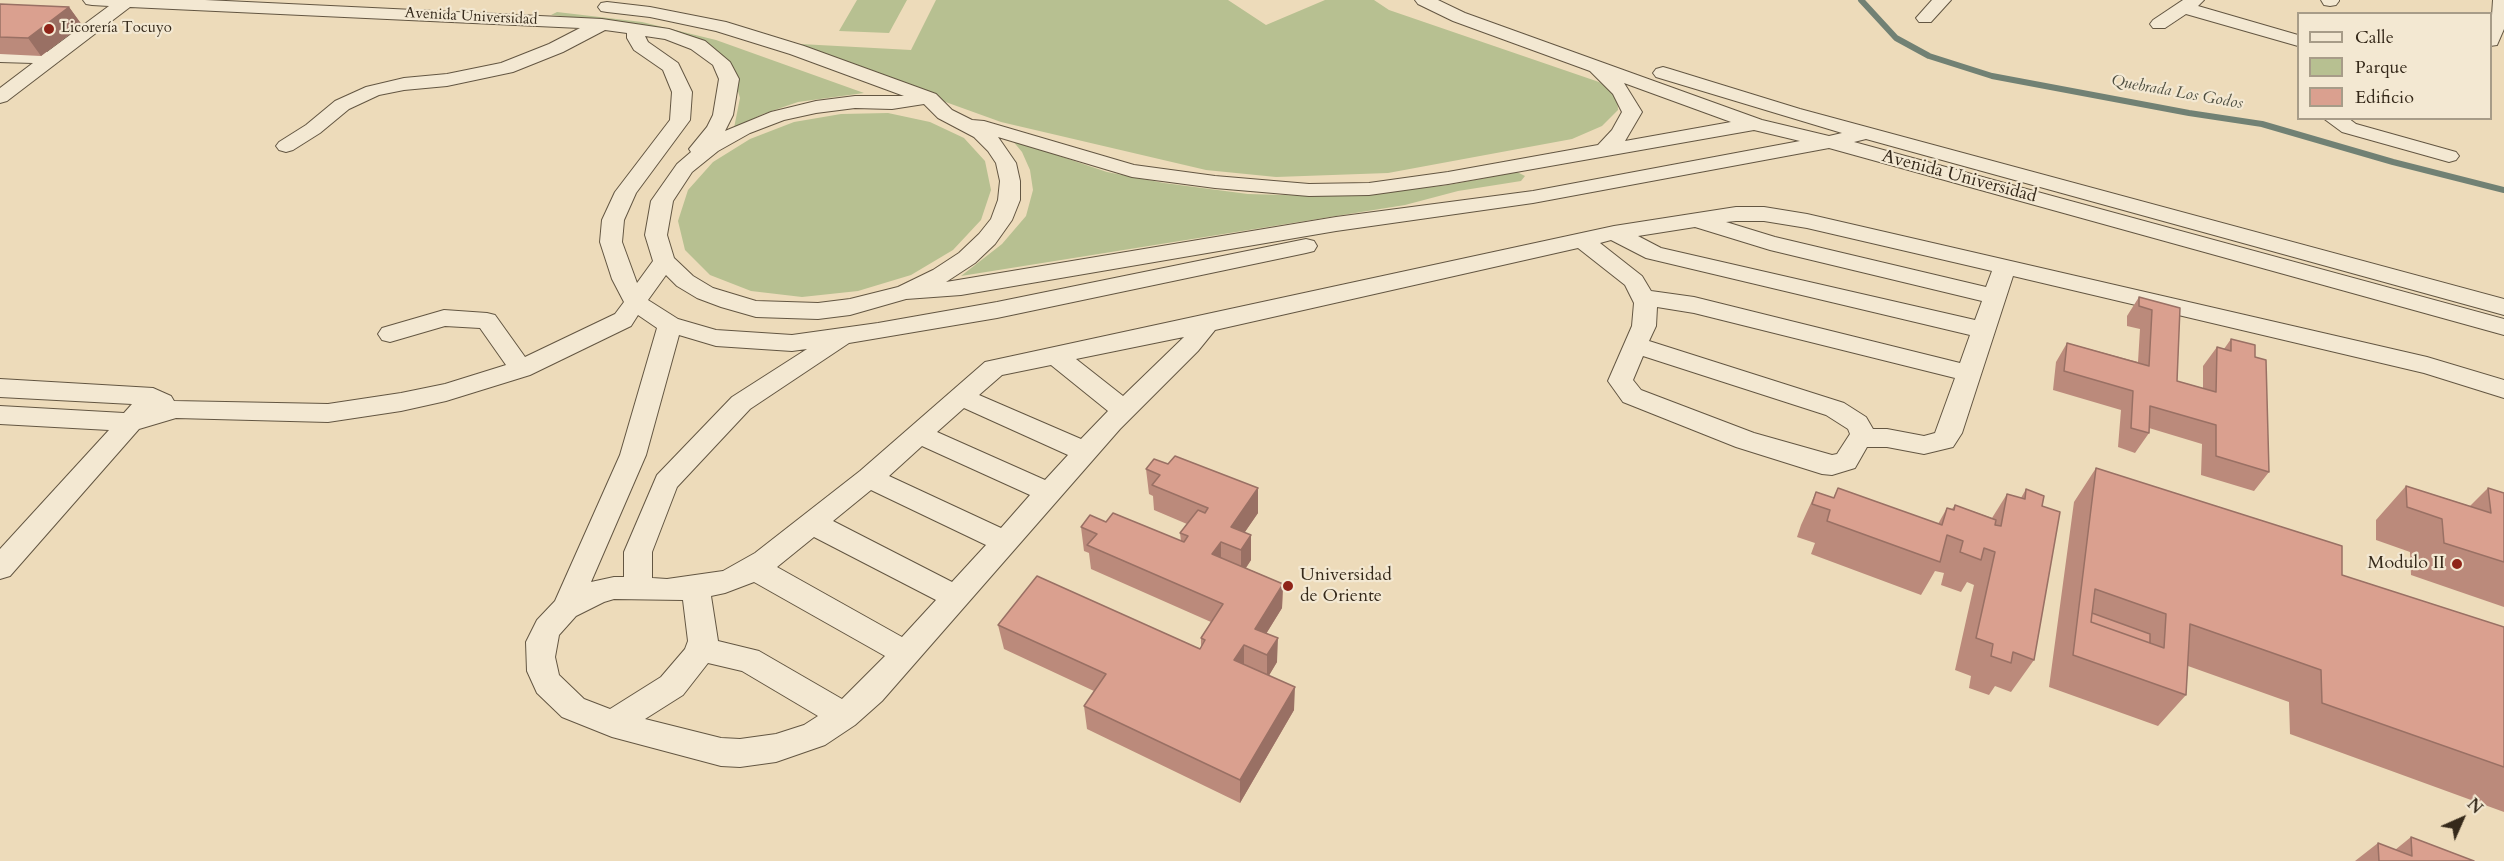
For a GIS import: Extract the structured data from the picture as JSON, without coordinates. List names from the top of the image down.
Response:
{
  "streets": {
    "street": ["Avenida Universidad"]
  },
  "water": ["Quebrada Los Godos"],
  "places": ["Licorería Tocuyo", "Modulo II", "Universidad de Oriente"],
  "legend": ["Calle", "Parque", "Edificio"],
  "north": "top right"
}
